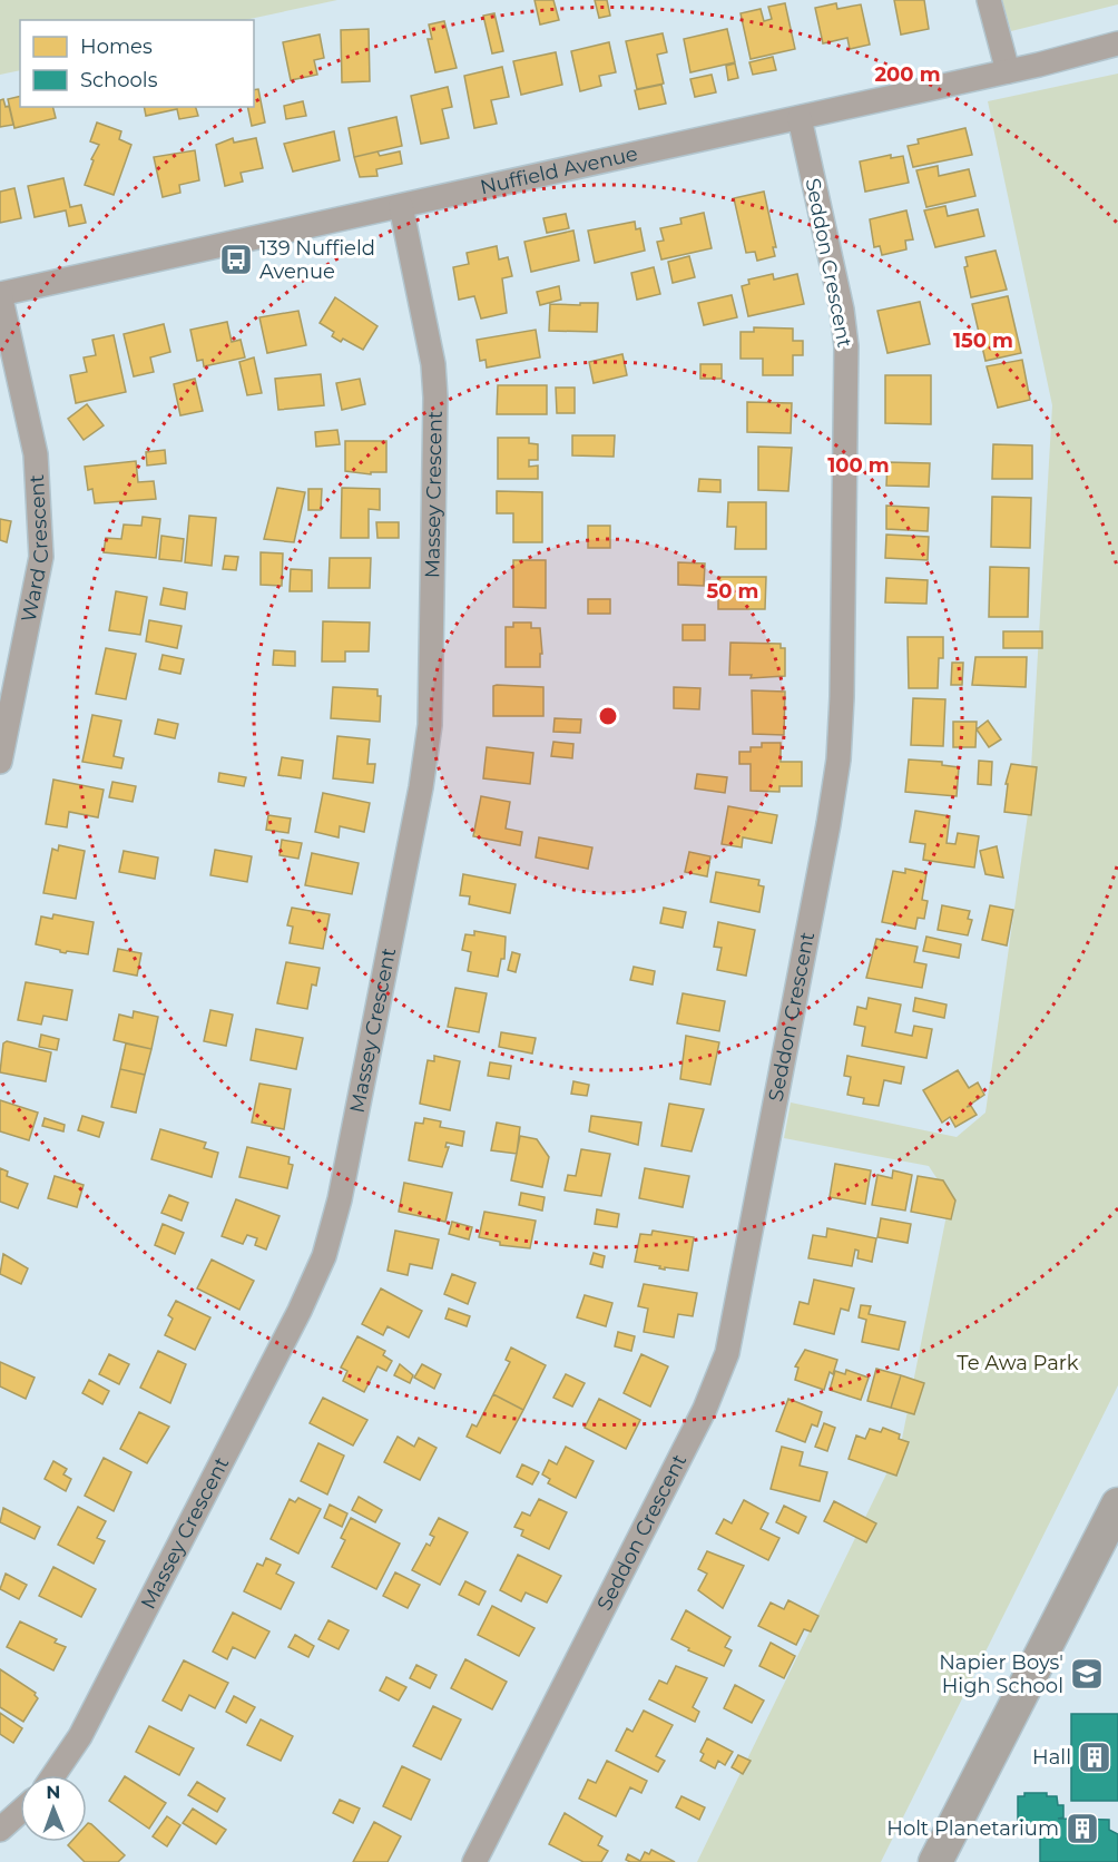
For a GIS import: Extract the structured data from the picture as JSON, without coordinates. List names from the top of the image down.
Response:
{
  "streets": {
    "street": [
      "Nuffield Avenue",
      "Seddon Crescent",
      "Massey Crescent",
      "Ward Crescent"
    ]
  },
  "crossings": [
    ["Nuffield Avenue", "Seddon Crescent"],
    ["Nuffield Avenue", "Massey Crescent"],
    ["Nuffield Avenue", "Ward Crescent"]
  ],
  "parks": ["Te Awa Park"],
  "places": {
    "bus stop": ["139 Nuffield Avenue"],
    "school or university": ["Napier Boys' High School"],
    "building": ["Hall", "Holt Planetarium"]
  },
  "legend": ["Homes", "Schools"],
  "north": "top",
  "rings": [
    "200 m",
    "150 m",
    "100 m",
    "50 m"
  ]
}
